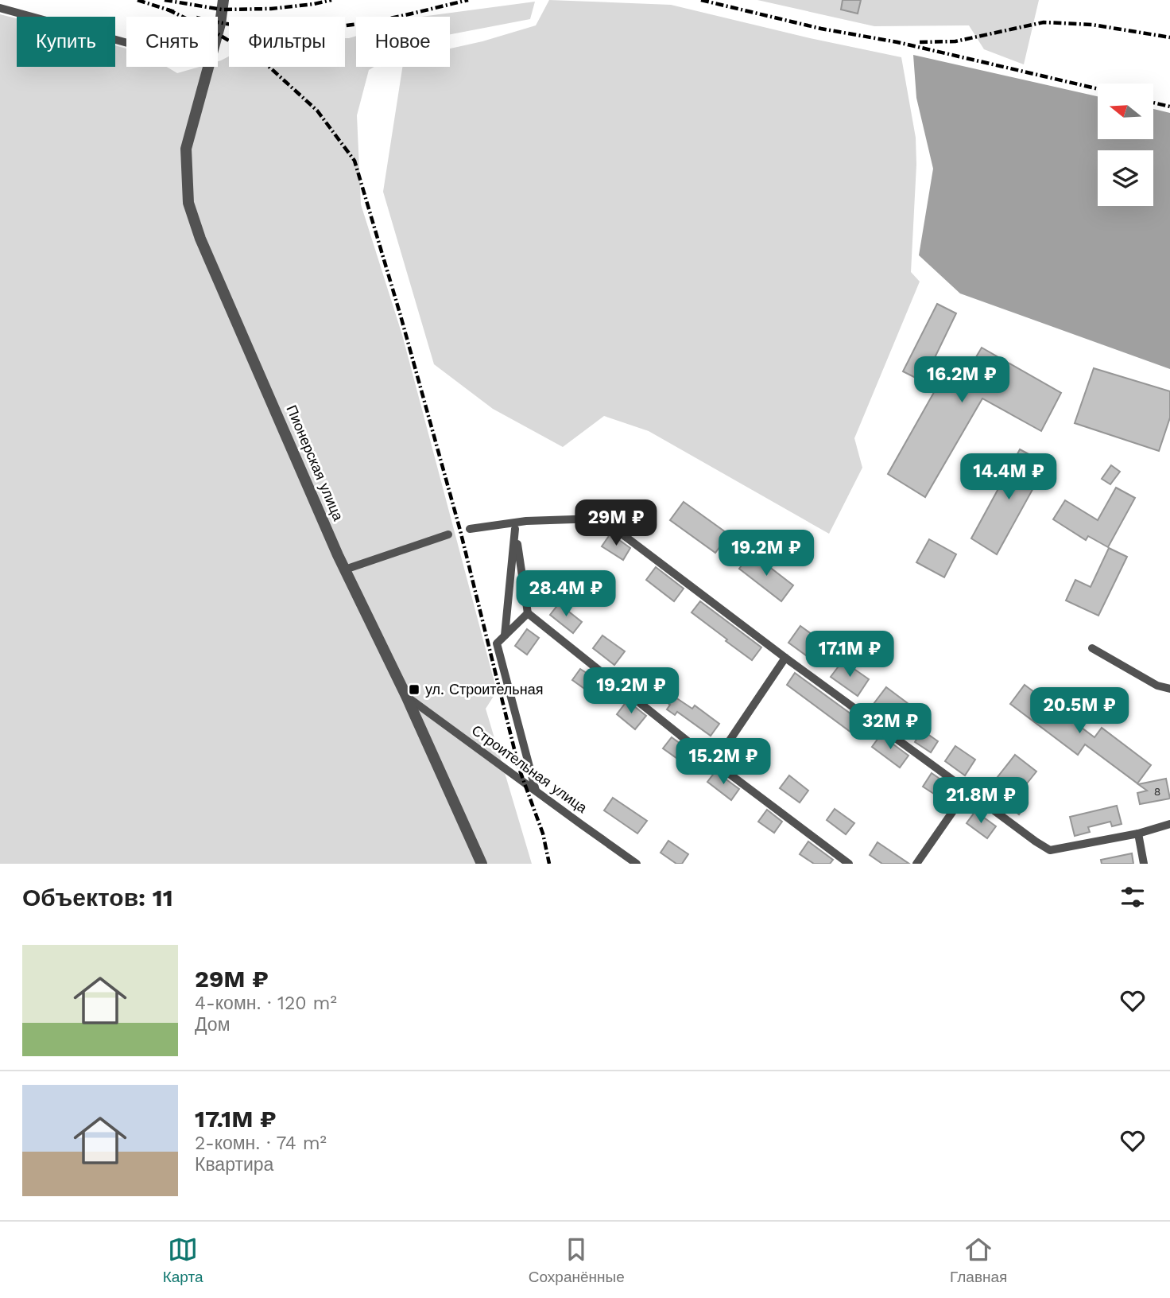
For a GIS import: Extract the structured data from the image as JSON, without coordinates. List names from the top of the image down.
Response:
{
  "streets": {
    "street": ["Пионерская улица", "Строительная улица"]
  },
  "crossings": [
    ["Пионерская улица", "Строительная улица"]
  ],
  "places": {
    "transit": ["ул. Строительная"]
  },
  "house_numbers": ["8"],
  "north": "left",
  "page": {
    "chip": [
      "Купить",
      "Снять",
      "Фильтры",
      "Новое"
    ],
    "price": [
      "16.2M ₽",
      "14.4M ₽",
      "29M ₽",
      "19.2M ₽",
      "28.4M ₽",
      "17.1M ₽",
      "19.2M ₽",
      "20.5M ₽",
      "32M ₽",
      "15.2M ₽",
      "21.8M ₽"
    ],
    "heading": "Объектов: 11",
    "list": [
      {
        "name": "29M ₽",
        "note": "4-комн. · 120 m² · Дом"
      },
      {
        "name": "17.1M ₽",
        "note": "2-комн. · 74 m² · Квартира"
      }
    ],
    "tabs": ["Карта", "Сохранённые", "Главная"]
  }
}
